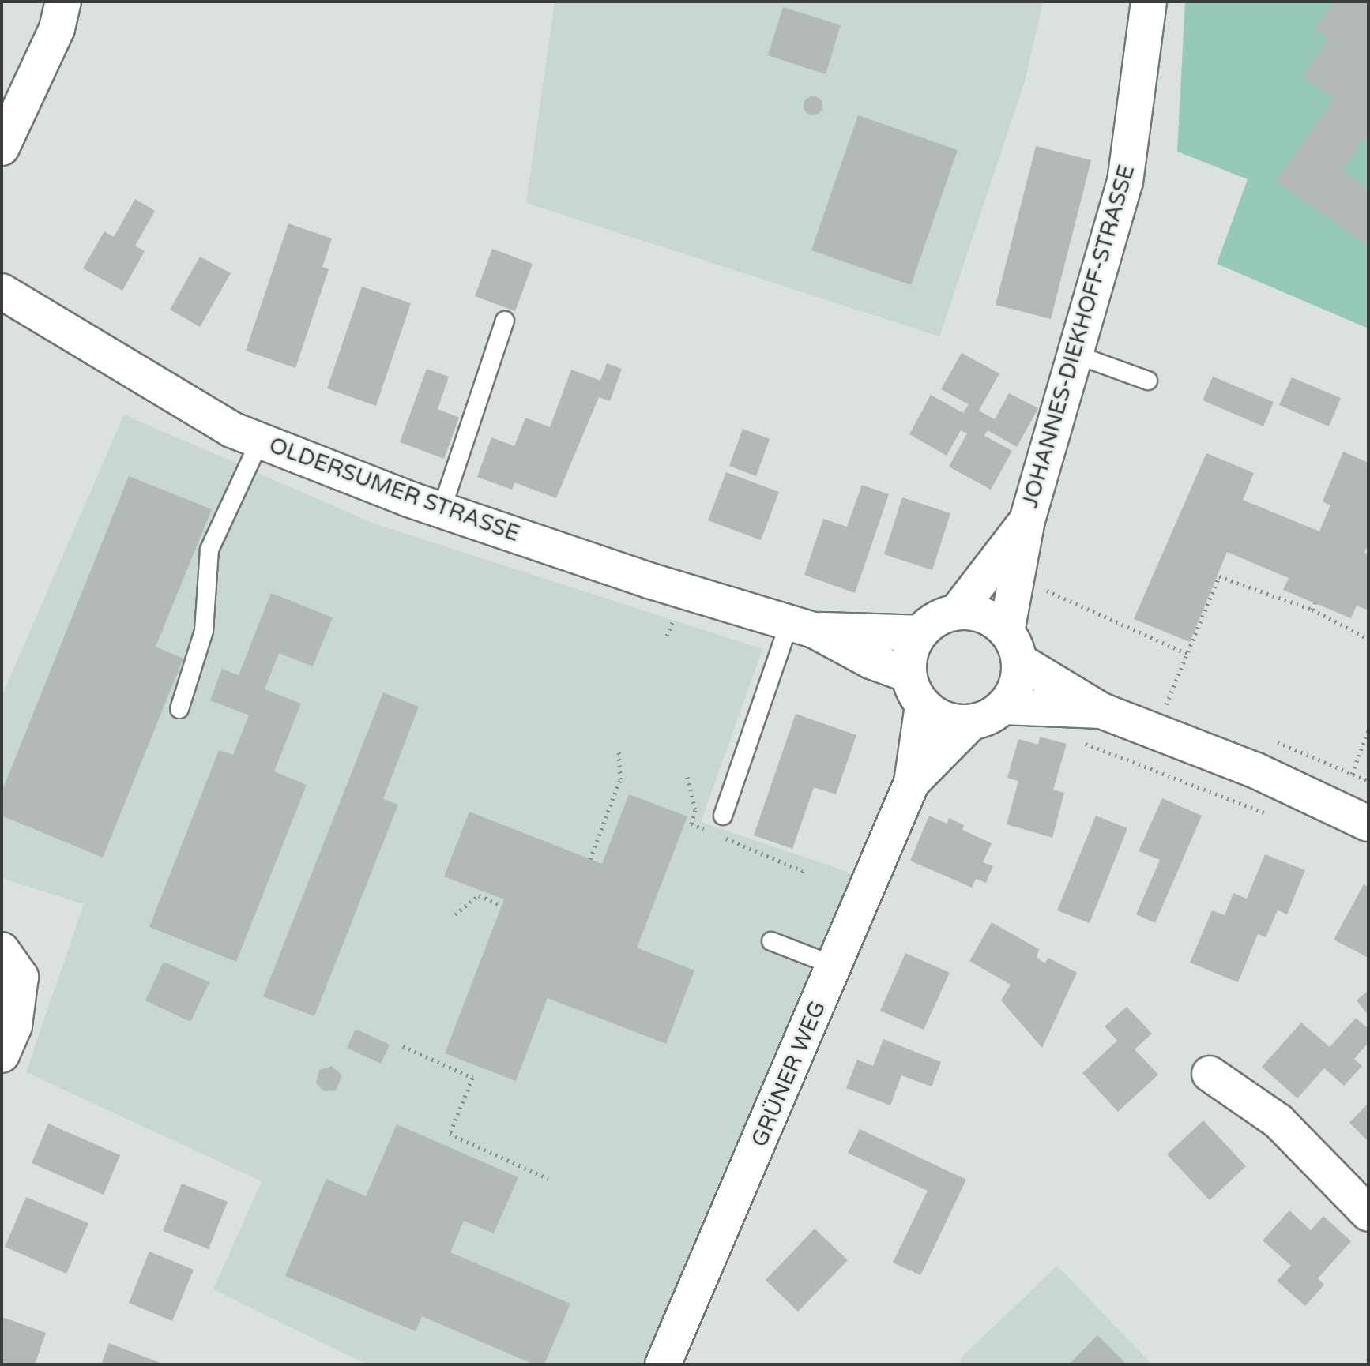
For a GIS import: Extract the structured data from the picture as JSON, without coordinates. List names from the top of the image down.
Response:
{
  "streets": {
    "street": ["JOHANNES-DIEKHOFF-STRASSE", "OLDERSUMER STRASSE", "GRÜNER WEG"]
  },
  "crossings": [
    ["JOHANNES-DIEKHOFF-STRASSE", "OLDERSUMER STRASSE"],
    ["JOHANNES-DIEKHOFF-STRASSE", "GRÜNER WEG"],
    ["OLDERSUMER STRASSE", "GRÜNER WEG"]
  ]
}
